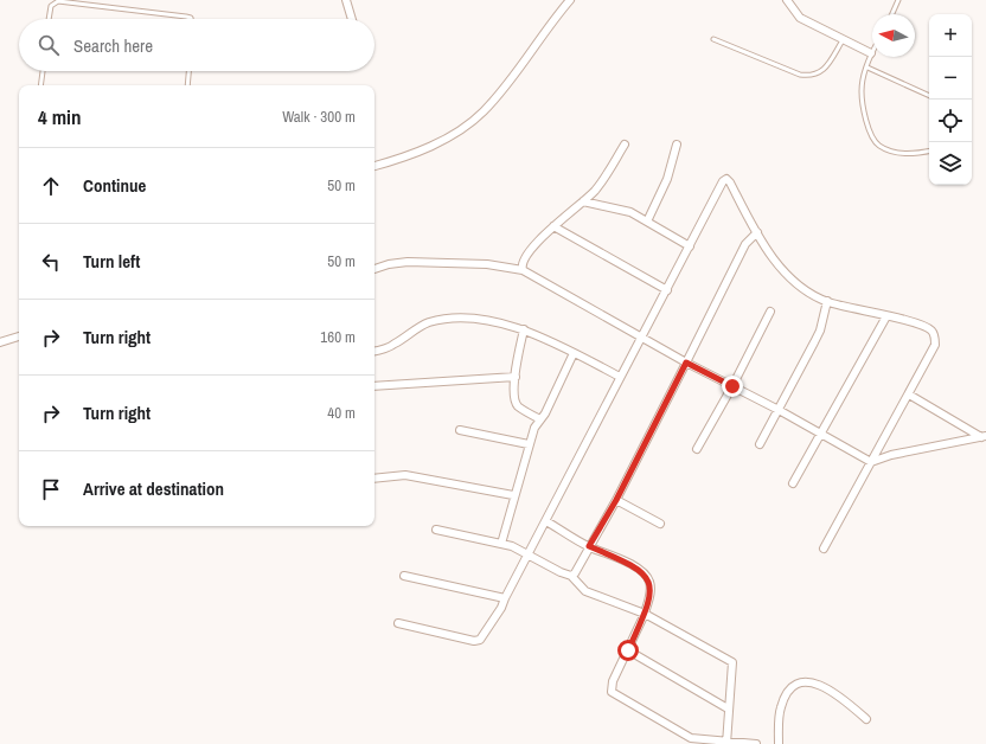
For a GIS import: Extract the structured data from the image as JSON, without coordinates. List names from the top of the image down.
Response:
{
  "north": "left",
  "page": {
    "map_buttons": ["+", "−"],
    "search": "Search here",
    "heading": ["4 min", "Walk · 300 m"],
    "list": [
      ["Continue", "50 m"],
      ["Turn left", "50 m"],
      ["Turn right", "160 m"],
      ["Turn right", "40 m"],
      "Arrive at destination"
    ]
  }
}
